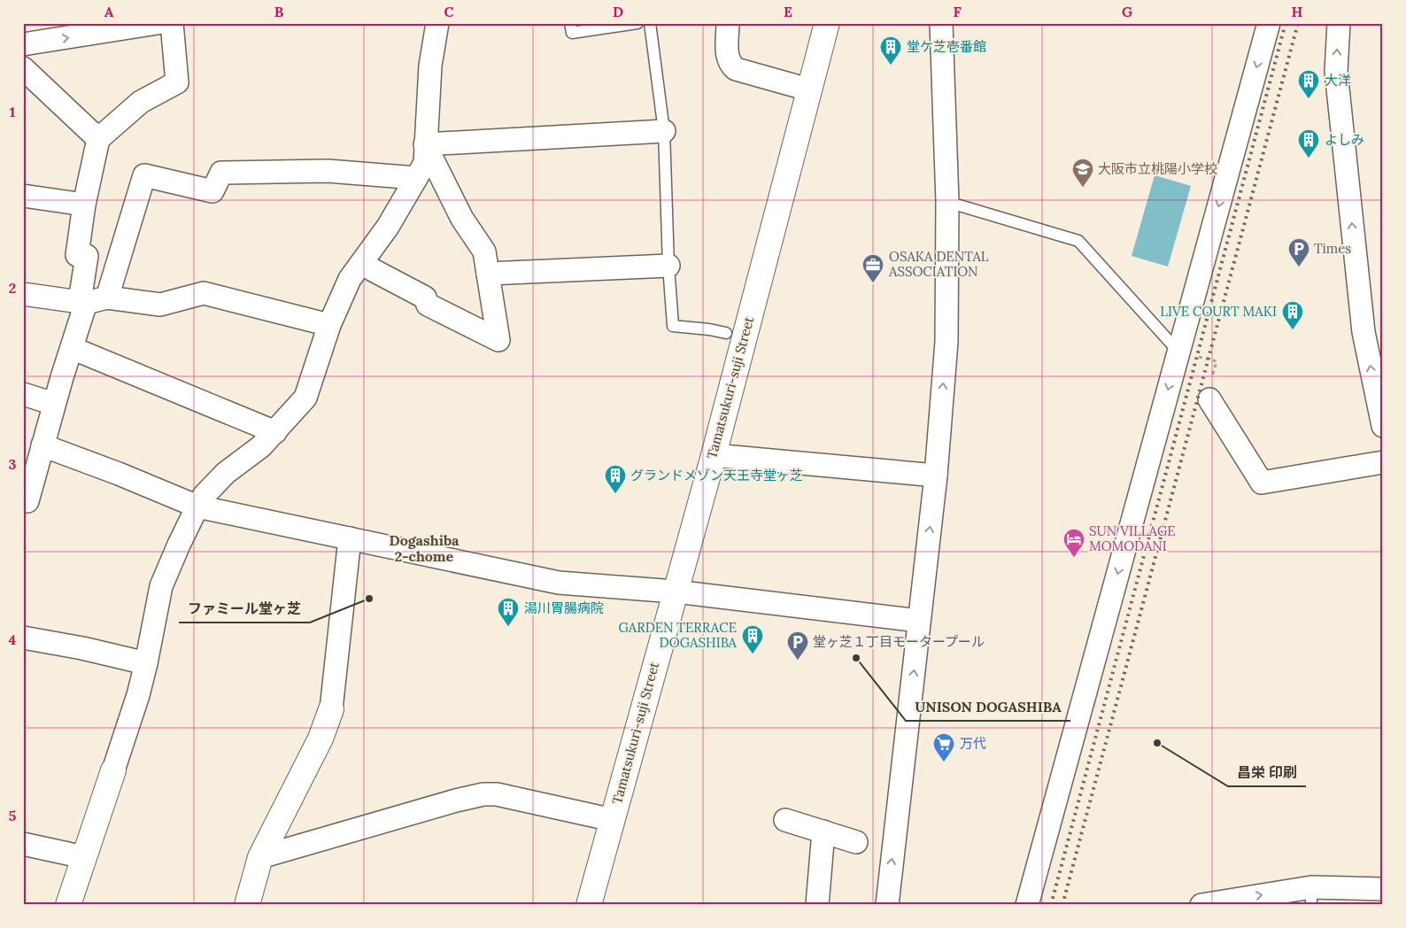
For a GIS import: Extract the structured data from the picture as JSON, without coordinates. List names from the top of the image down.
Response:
{
  "streets": {
    "street": ["Tamatsukuri-suji Street"]
  },
  "districts": ["Dogashiba 2-chome"],
  "places": {
    "building": [
      "堂ケ芝壱番館",
      "大洋",
      "よしみ",
      "LIVE COURT MAKI",
      "グランドメゾン天王寺堂ヶ芝",
      "湯川胃腸病院",
      "GARDEN TERRACE DOGASHIBA"
    ],
    "school or university": ["大阪市立桃陽小学校"],
    "parking": ["Times", "堂ヶ芝１丁目モータープール"],
    "office": ["OSAKA DENTAL ASSOCIATION"],
    "hotel": ["SUN VILLAGE MOMODANI"],
    "other": ["ファミール堂ヶ芝", "UNISON DOGASHIBA", "昌栄 印刷"],
    "supermarket": ["万代"]
  },
  "grid": {
    "columns": [
      "A",
      "B",
      "C",
      "D",
      "E",
      "F",
      "G",
      "H"
    ],
    "rows": [
      "1",
      "2",
      "3",
      "4",
      "5"
    ]
  }
}
